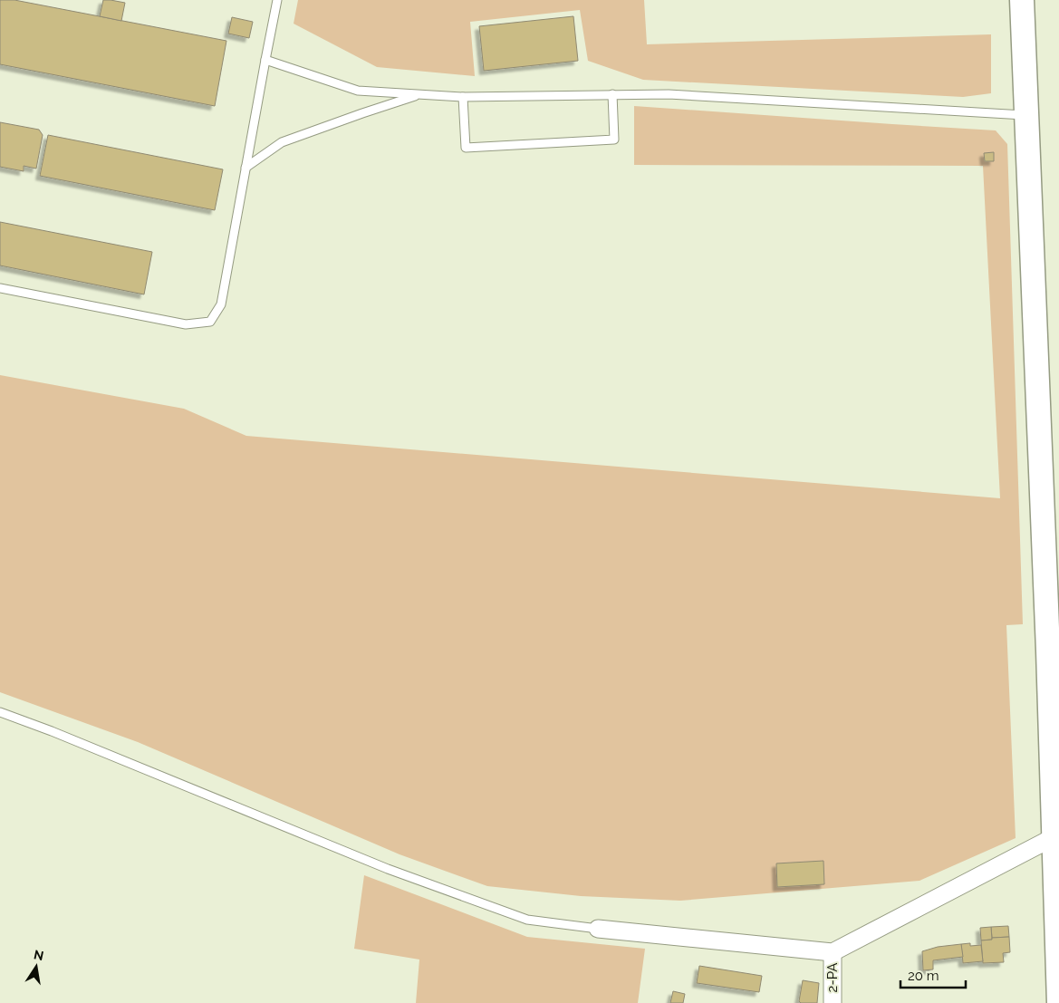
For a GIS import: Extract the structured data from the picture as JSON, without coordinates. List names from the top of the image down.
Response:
{
  "streets": {
    "street": ["2-РА"]
  },
  "scale_bar": "20 m",
  "north": "top"
}
